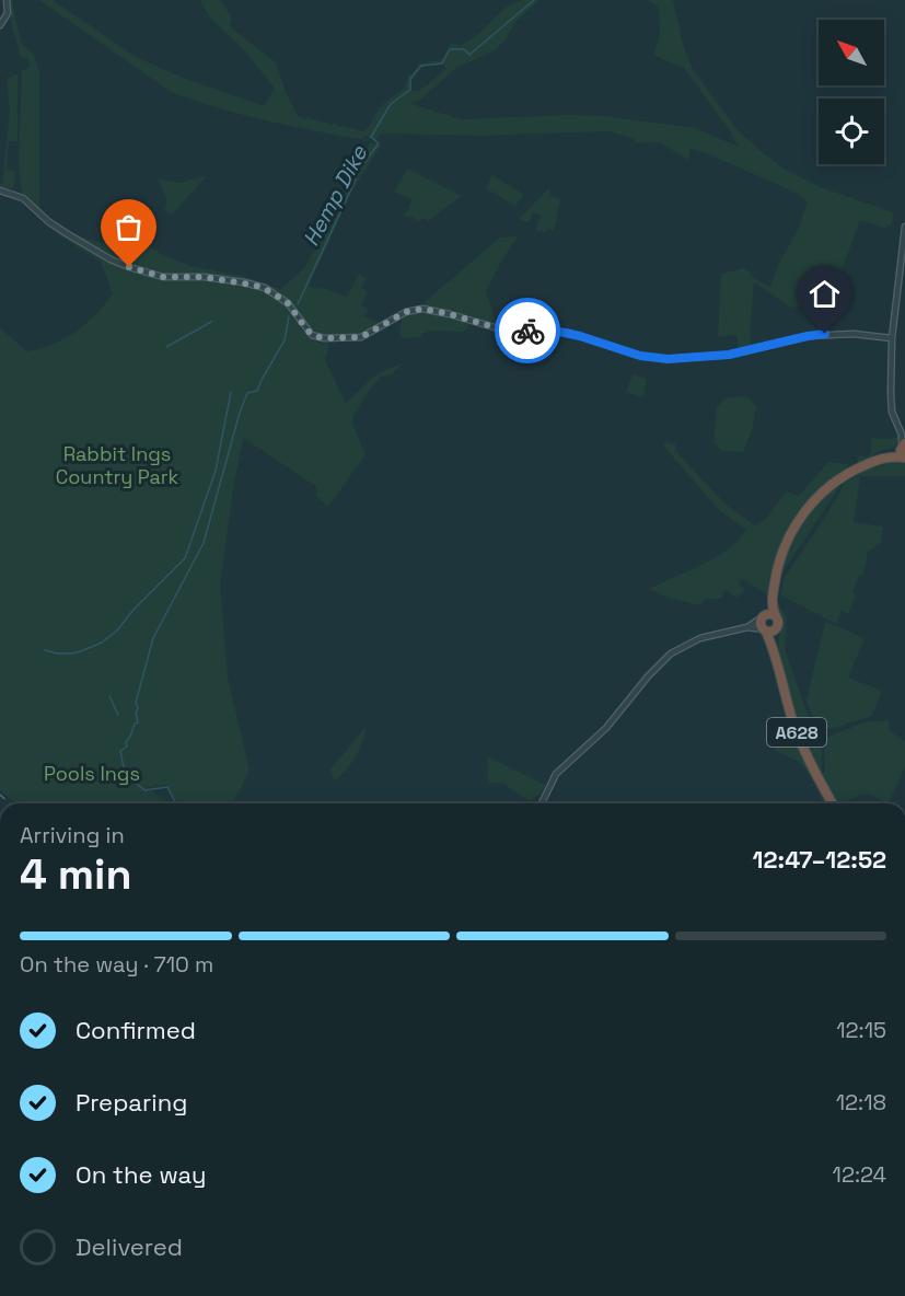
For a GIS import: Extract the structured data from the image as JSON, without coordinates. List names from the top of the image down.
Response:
{
  "streets": {
    "highway": ["A628"]
  },
  "water": ["Hemp Dike"],
  "parks": ["Rabbit Ings Country Park", "Pools Ings"],
  "north": "top left",
  "page": {
    "heading": ["4 min", "Arriving in", "12:47–12:52"],
    "bar": "On the way · 710 m",
    "list": [
      ["Confirmed", "12:15"],
      ["Preparing", "12:18"],
      ["On the way", "12:24"],
      "Delivered"
    ]
  }
}
